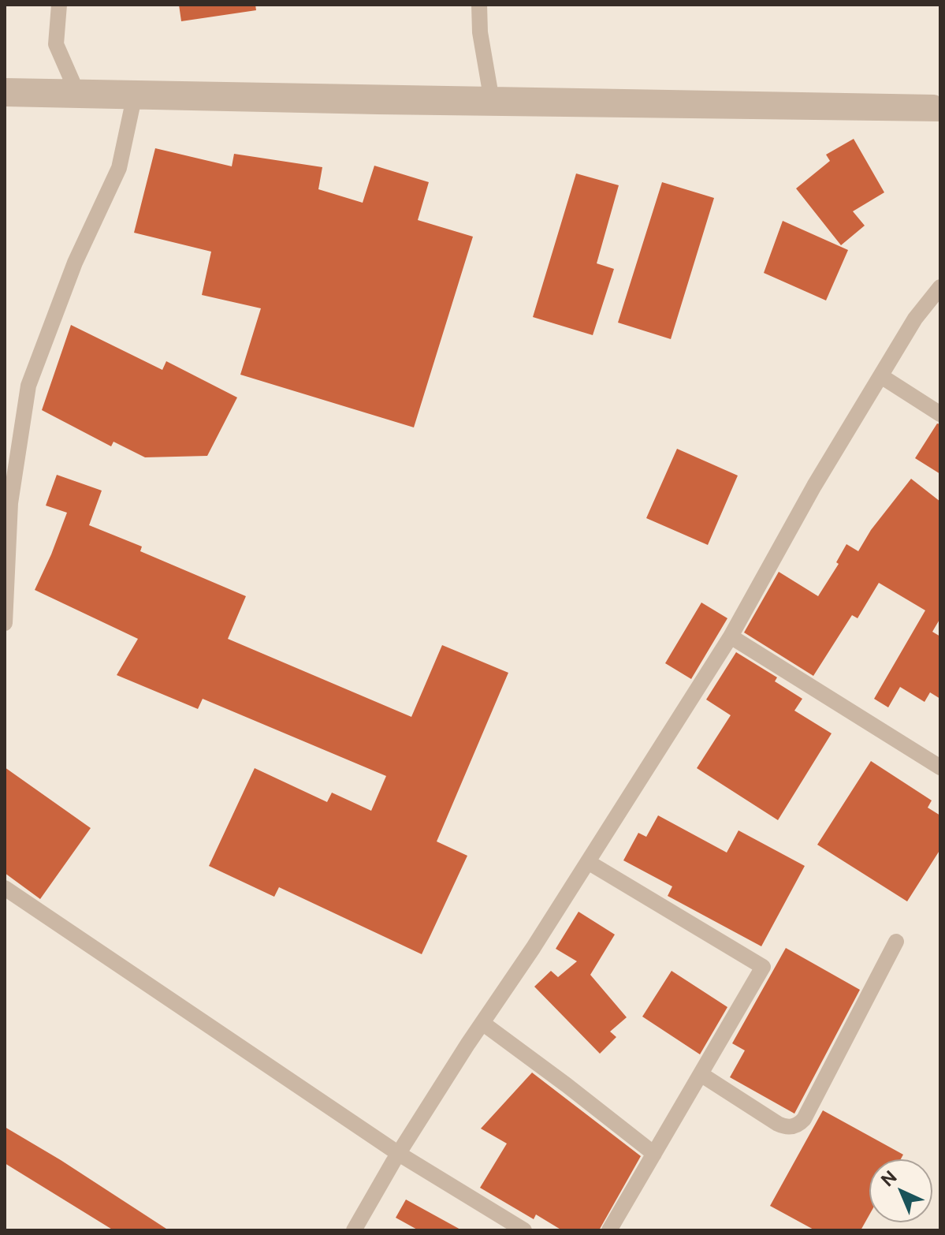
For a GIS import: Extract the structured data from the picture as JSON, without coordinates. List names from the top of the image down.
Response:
{
  "north": "top left"
}
